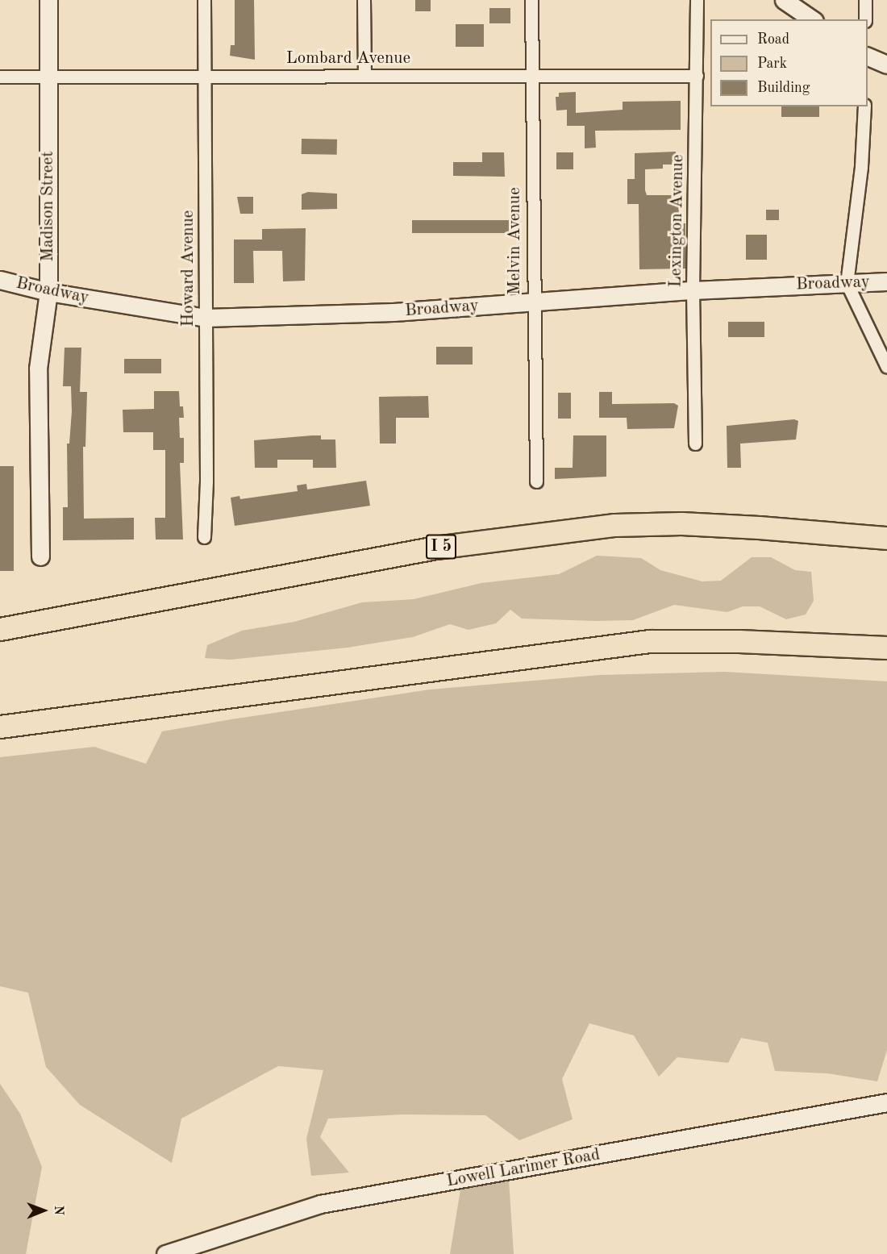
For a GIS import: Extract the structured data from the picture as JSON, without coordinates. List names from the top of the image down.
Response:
{
  "streets": {
    "highway": ["I 5"],
    "street": [
      "Lombard Avenue",
      "Madison Street",
      "Lexington Avenue",
      "Melvin Avenue",
      "Howard Avenue",
      "Broadway",
      "Lowell Larimer Road"
    ]
  },
  "crossings": [
    ["Lombard Avenue", "Madison Street"],
    ["Lombard Avenue", "Lexington Avenue"],
    ["Lombard Avenue", "Melvin Avenue"],
    ["Lombard Avenue", "Howard Avenue"],
    ["Madison Street", "Broadway"],
    ["Lexington Avenue", "Broadway"],
    ["Melvin Avenue", "Broadway"],
    ["Howard Avenue", "Broadway"]
  ],
  "legend": ["Road", "Park", "Building"],
  "north": "right"
}
